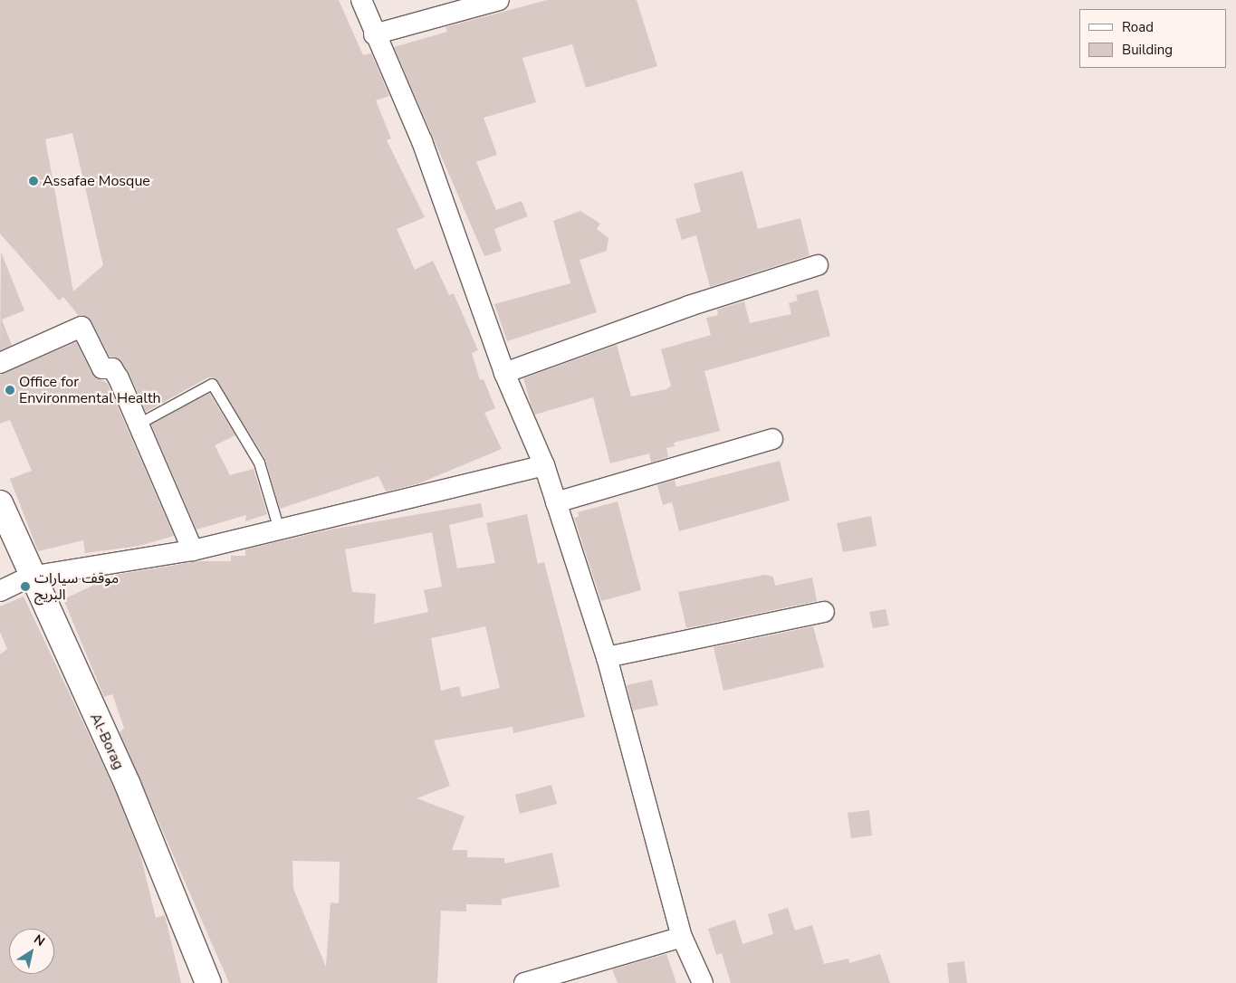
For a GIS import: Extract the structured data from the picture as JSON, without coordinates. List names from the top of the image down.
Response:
{
  "streets": {
    "street": ["Al-Borag"]
  },
  "places": ["Assafae Mosque", "Office for Environmental Health", "موقف سيارات البريج"],
  "legend": ["Road", "Building"],
  "north": "top right"
}
